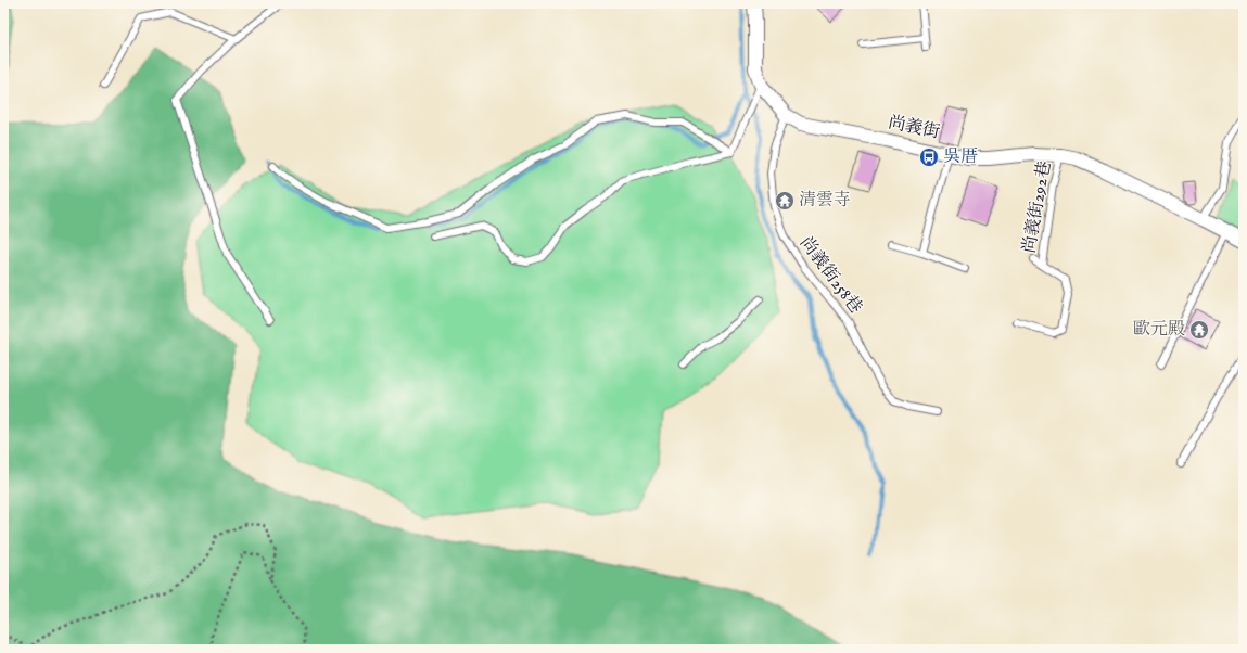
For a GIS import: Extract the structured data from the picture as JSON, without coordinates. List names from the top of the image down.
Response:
{
  "streets": {
    "street": ["尚義街"],
    "lane": ["尚義街292巷", "尚義街258巷"]
  },
  "crossings": [
    ["尚義街", "尚義街292巷"],
    ["尚義街", "尚義街258巷"]
  ],
  "places": {
    "bus stop": ["吳厝"],
    "temple": ["清雲寺", "歐元殿"]
  }
}
